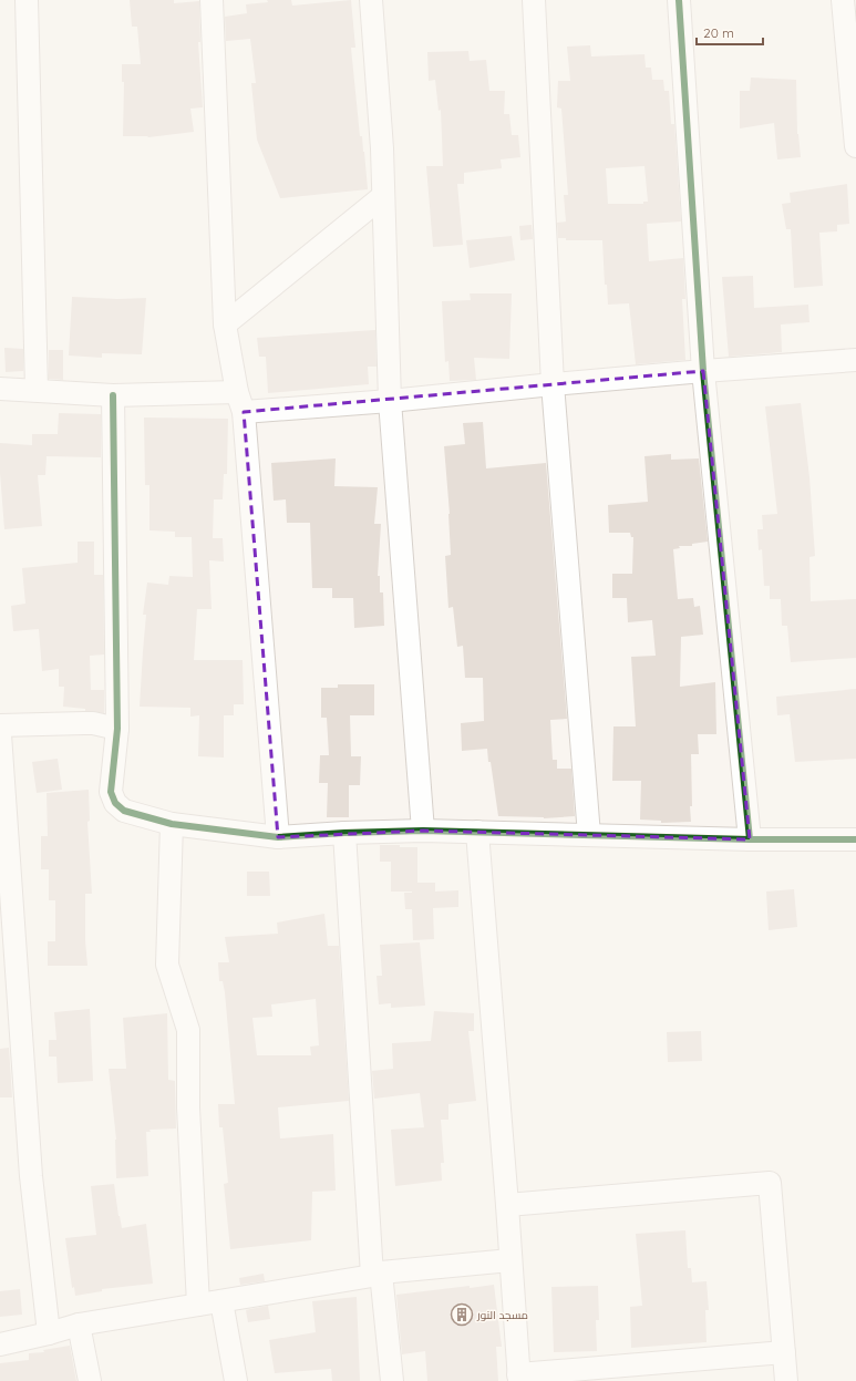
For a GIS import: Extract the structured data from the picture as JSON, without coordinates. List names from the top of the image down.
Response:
{
  "places": {
    "building": ["مسجد النور"]
  },
  "scale_bar": "20 m"
}
